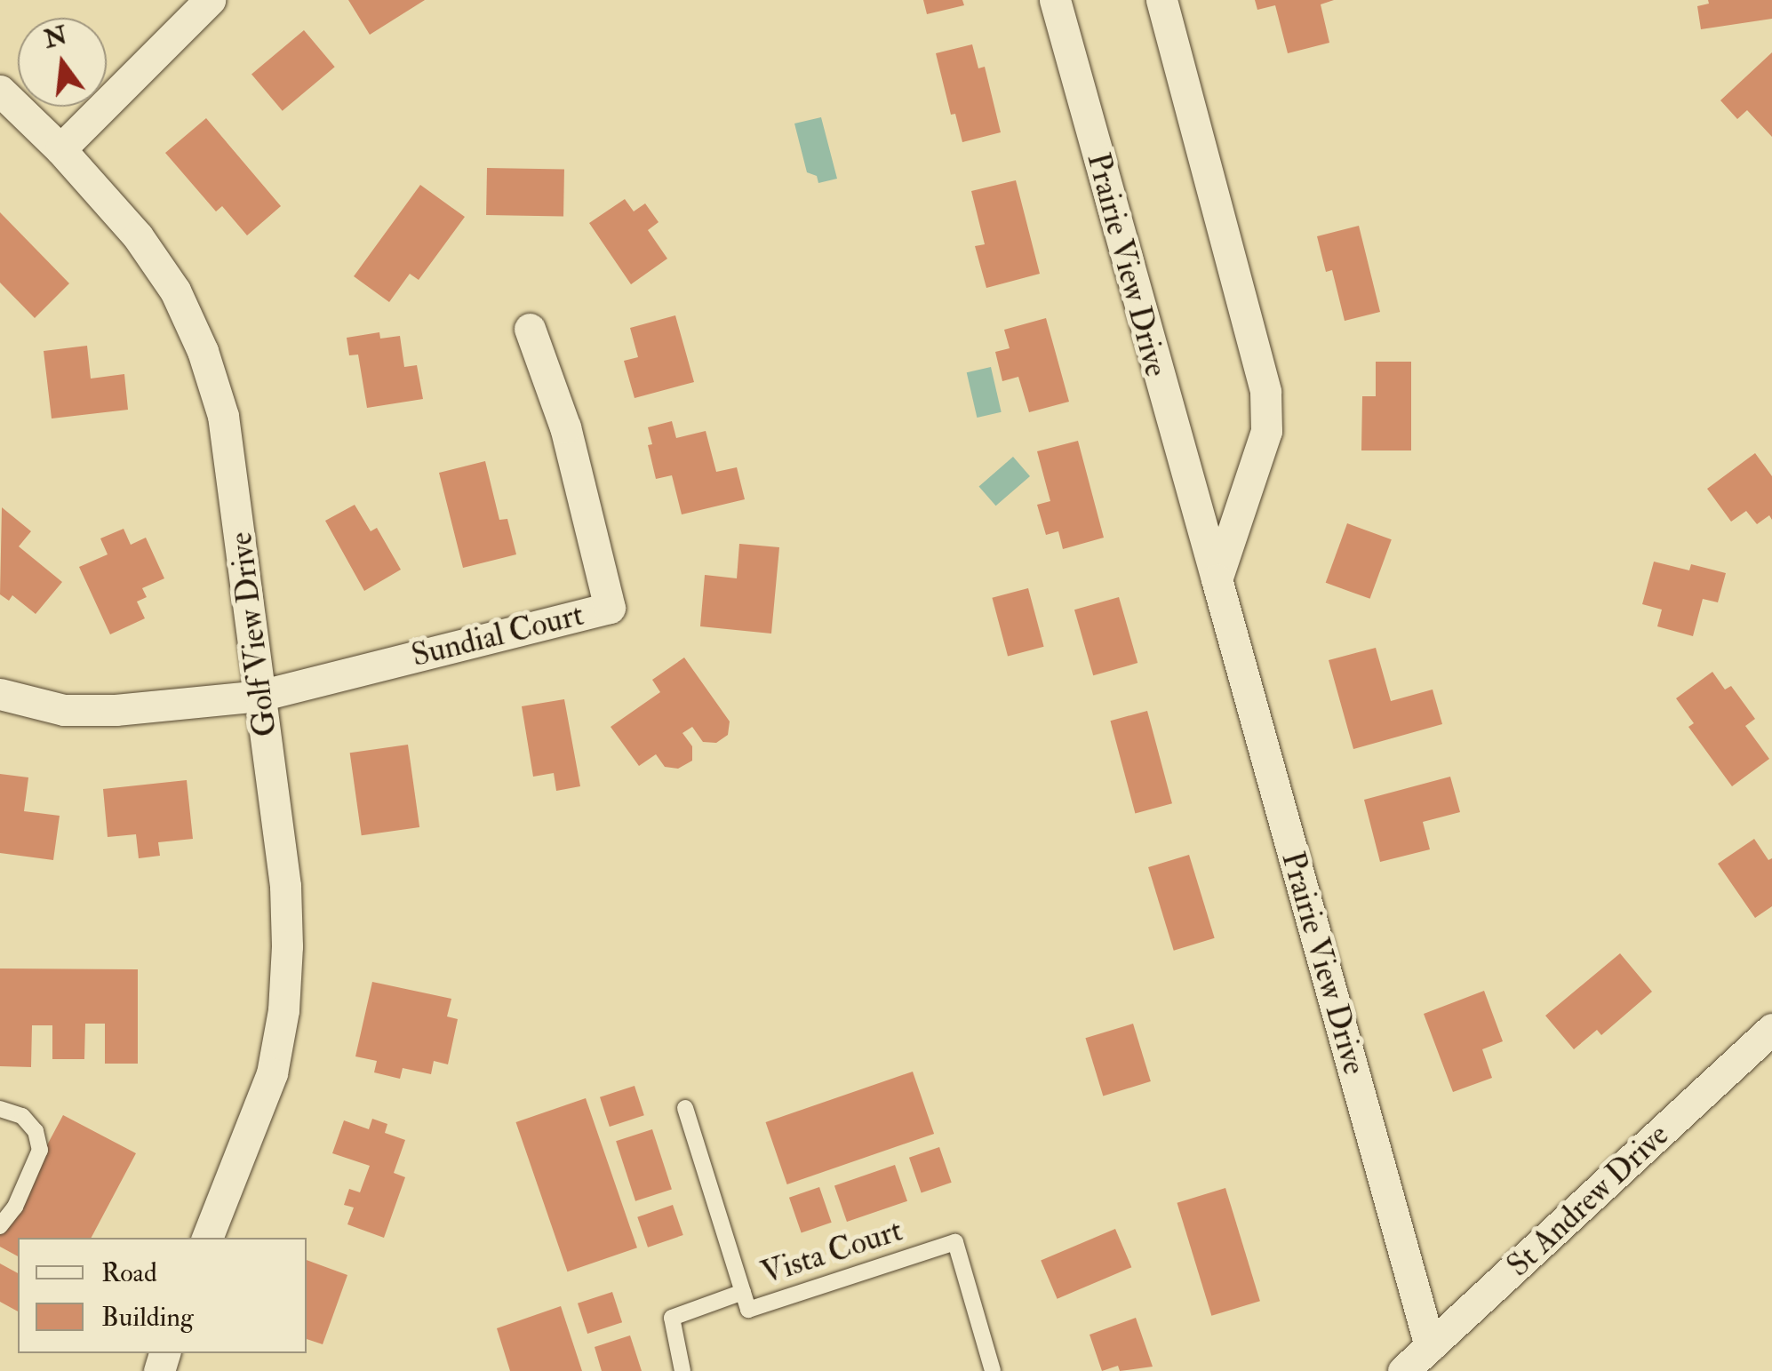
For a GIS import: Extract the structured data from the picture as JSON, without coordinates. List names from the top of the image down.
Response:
{
  "streets": {
    "street": [
      "Prairie View Drive",
      "Golf View Drive",
      "Sundial Court",
      "St Andrew Drive"
    ],
    "lane": ["Vista Court"]
  },
  "crossings": [
    ["Prairie View Drive", "St Andrew Drive"],
    ["Golf View Drive", "Sundial Court"]
  ],
  "legend": ["Road", "Building"],
  "north": "top"
}
